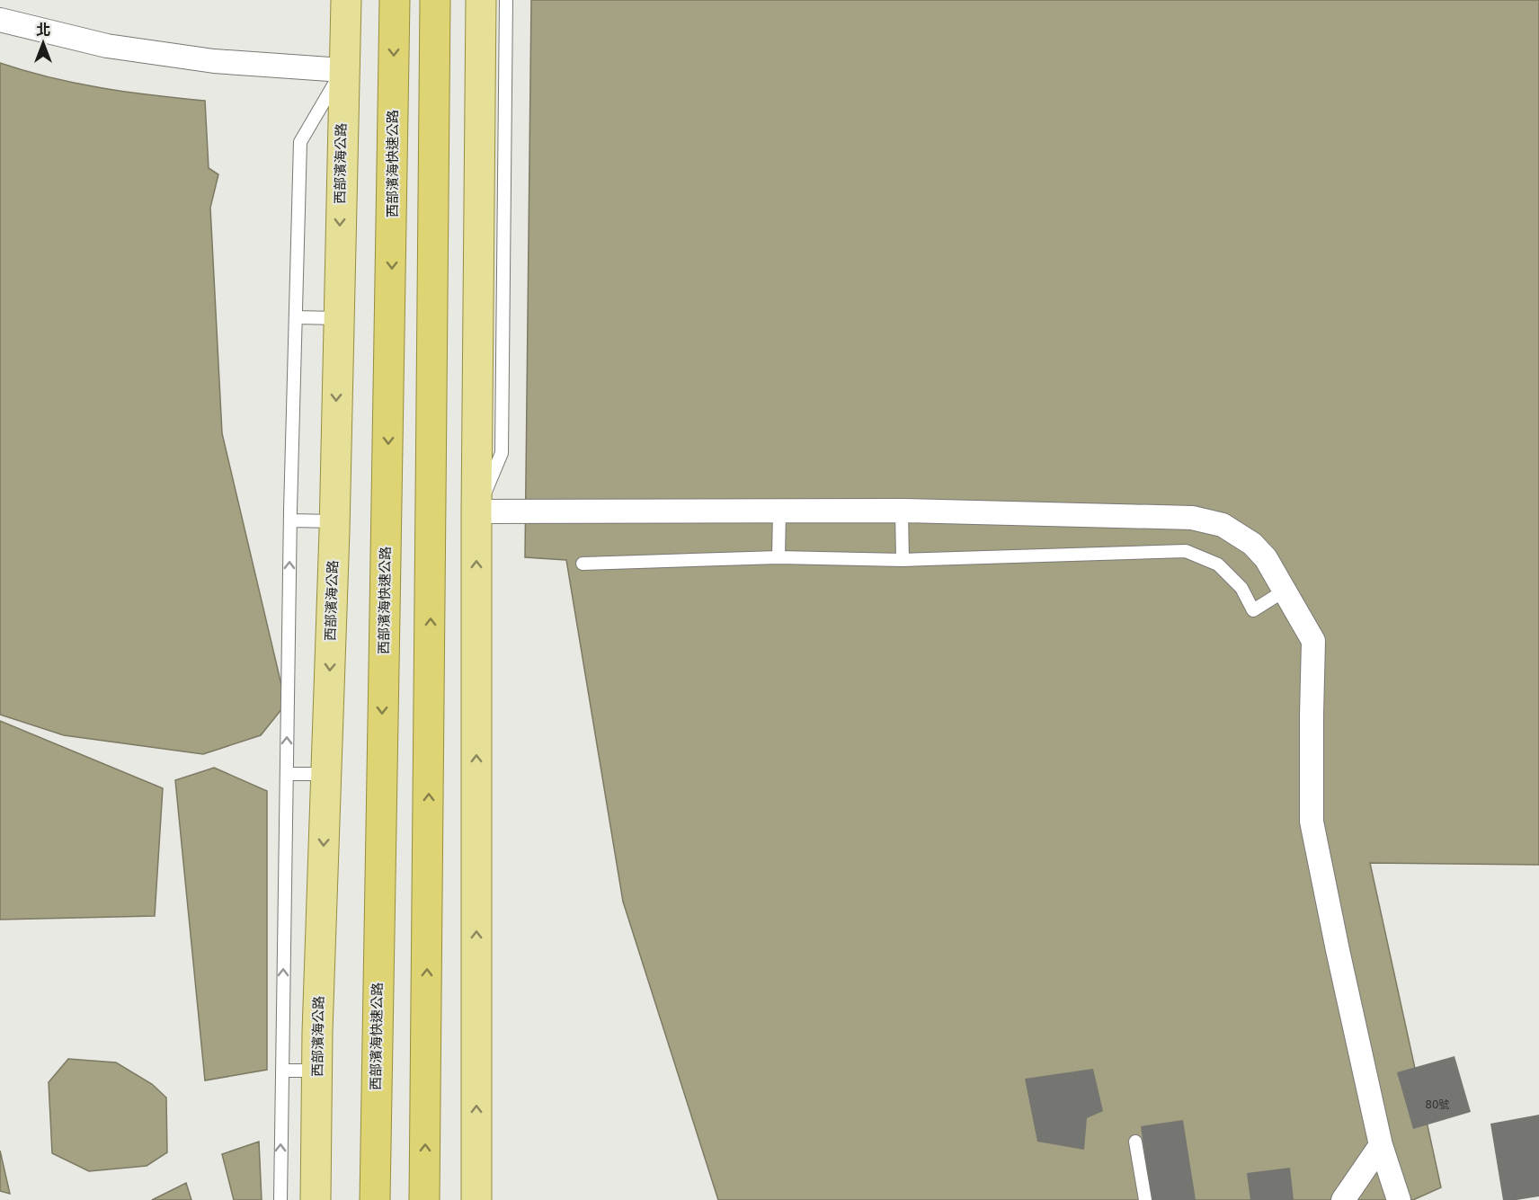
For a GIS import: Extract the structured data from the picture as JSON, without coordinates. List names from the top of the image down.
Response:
{
  "streets": {
    "highway": ["西部濱海快速公路"],
    "main road": ["西部濱海公路"]
  },
  "house_numbers": ["80號"],
  "north": "top"
}
